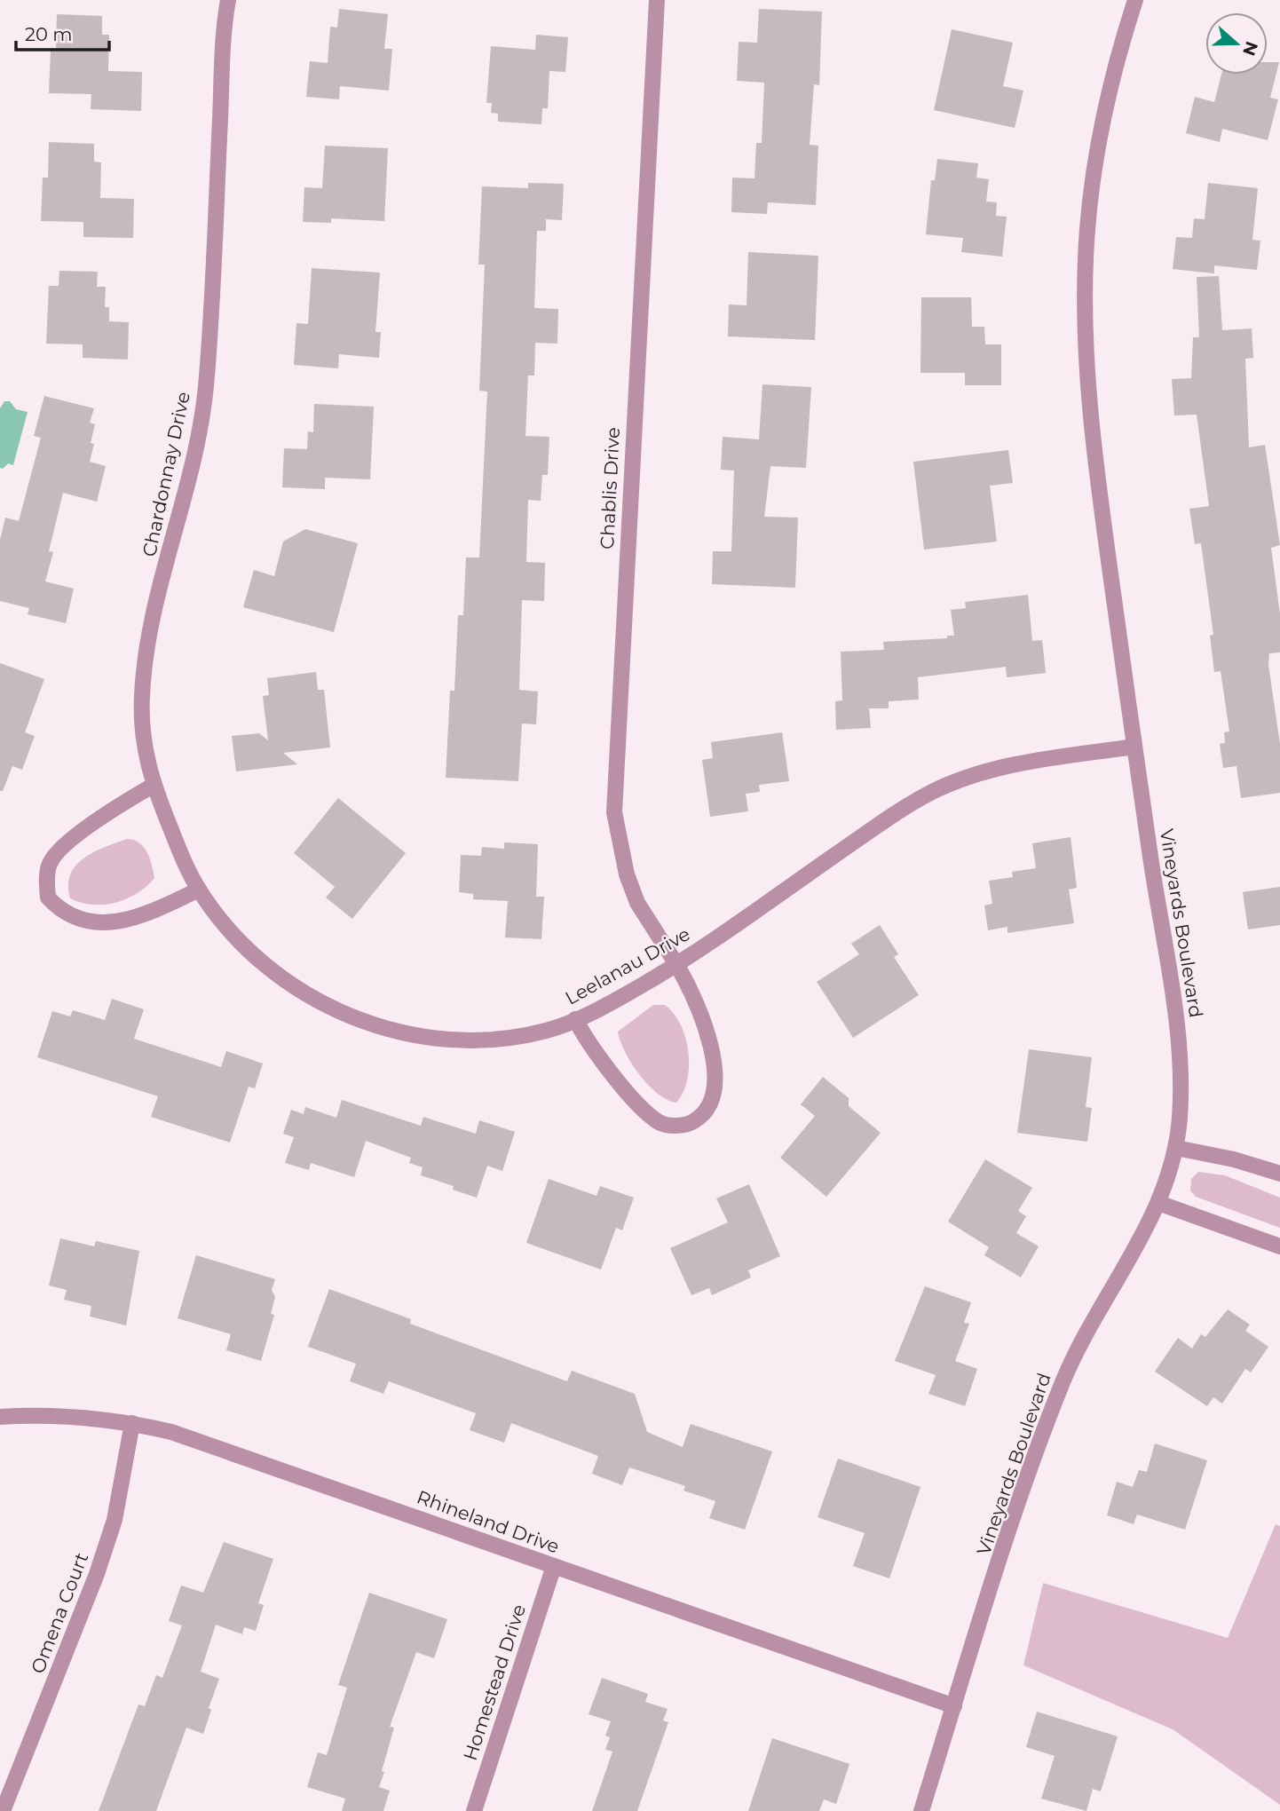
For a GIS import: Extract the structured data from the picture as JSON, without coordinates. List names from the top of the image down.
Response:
{
  "streets": {
    "street": [
      "Chardonnay Drive",
      "Chablis Drive",
      "Vineyards Boulevard",
      "Leelanau Drive",
      "Rhineland Drive",
      "Omena Court",
      "Homestead Drive"
    ]
  },
  "crossings": [
    ["Chardonnay Drive", "Leelanau Drive"],
    ["Chablis Drive", "Leelanau Drive"],
    ["Vineyards Boulevard", "Leelanau Drive"],
    ["Vineyards Boulevard", "Rhineland Drive"],
    ["Rhineland Drive", "Omena Court"],
    ["Rhineland Drive", "Homestead Drive"]
  ],
  "scale_bar": "20 m",
  "north": "right"
}
